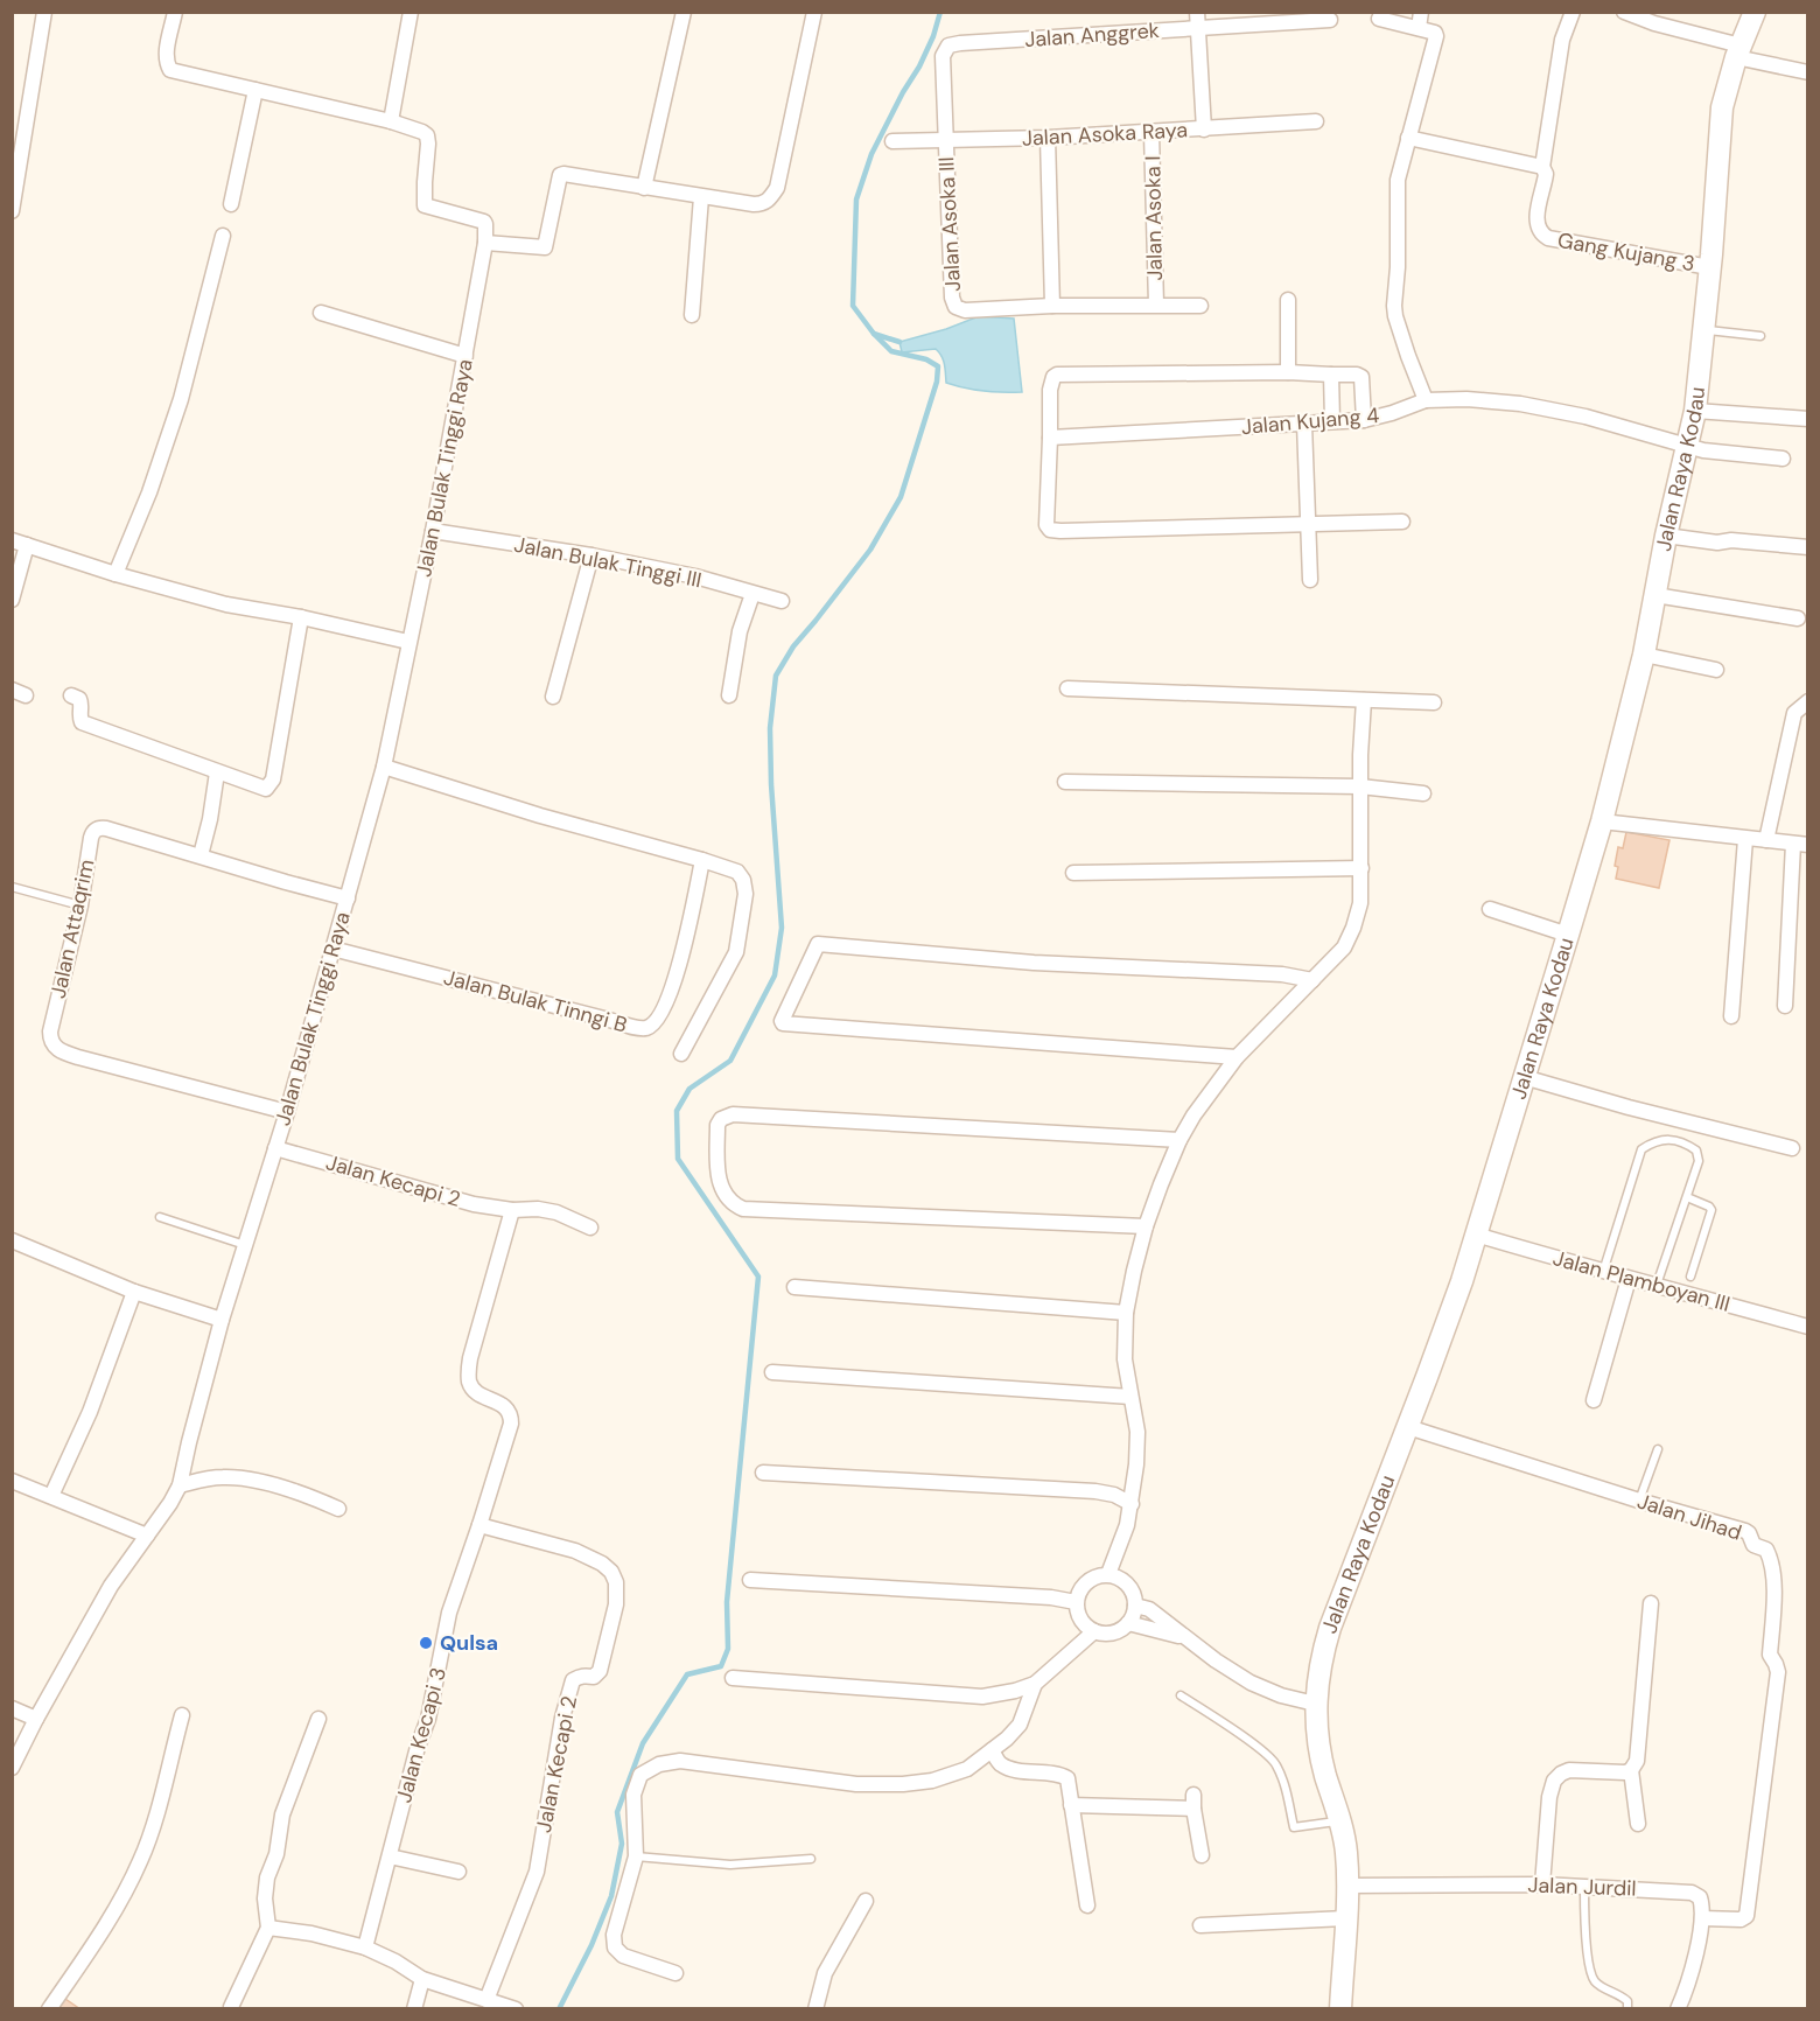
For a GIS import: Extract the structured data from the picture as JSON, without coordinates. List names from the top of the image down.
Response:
{
  "streets": {
    "street": [
      "Jalan Anggrek",
      "Jalan Asoka Raya",
      "Jalan Asoka I",
      "Jalan Asoka III",
      "Gang Kujang 3",
      "Jalan Kujang 4",
      "Jalan Bulak Tinggi Raya",
      "Jalan Raya Kodau",
      "Jalan Bulak Tinggi III",
      "Jalan Attaqrim",
      "Jalan Bulak Tinngi B",
      "Jalan Kecapi 2",
      "Jalan Plamboyan III",
      "Jalan Jihad",
      "Jalan Kecapi 3",
      "Jalan Jurdil"
    ]
  },
  "crossings": [
    ["Jalan Anggrek", "Jalan Asoka Raya"],
    ["Jalan Anggrek", "Jalan Asoka III"],
    ["Jalan Asoka Raya", "Jalan Asoka I"],
    ["Jalan Asoka Raya", "Jalan Asoka III"],
    ["Gang Kujang 3", "Jalan Raya Kodau"],
    ["Jalan Kujang 4", "Jalan Raya Kodau"],
    ["Jalan Bulak Tinggi Raya", "Jalan Bulak Tinggi III"],
    ["Jalan Bulak Tinggi Raya", "Jalan Attaqrim"],
    ["Jalan Bulak Tinggi Raya", "Jalan Bulak Tinngi B"],
    ["Jalan Bulak Tinggi Raya", "Jalan Kecapi 2"],
    ["Jalan Raya Kodau", "Jalan Plamboyan III"],
    ["Jalan Raya Kodau", "Jalan Jihad"],
    ["Jalan Raya Kodau", "Jalan Jurdil"],
    ["Jalan Kecapi 2", "Jalan Kecapi 3"],
    ["Jalan Jihad", "Jalan Jurdil"]
  ],
  "places": ["Qulsa"]
}
